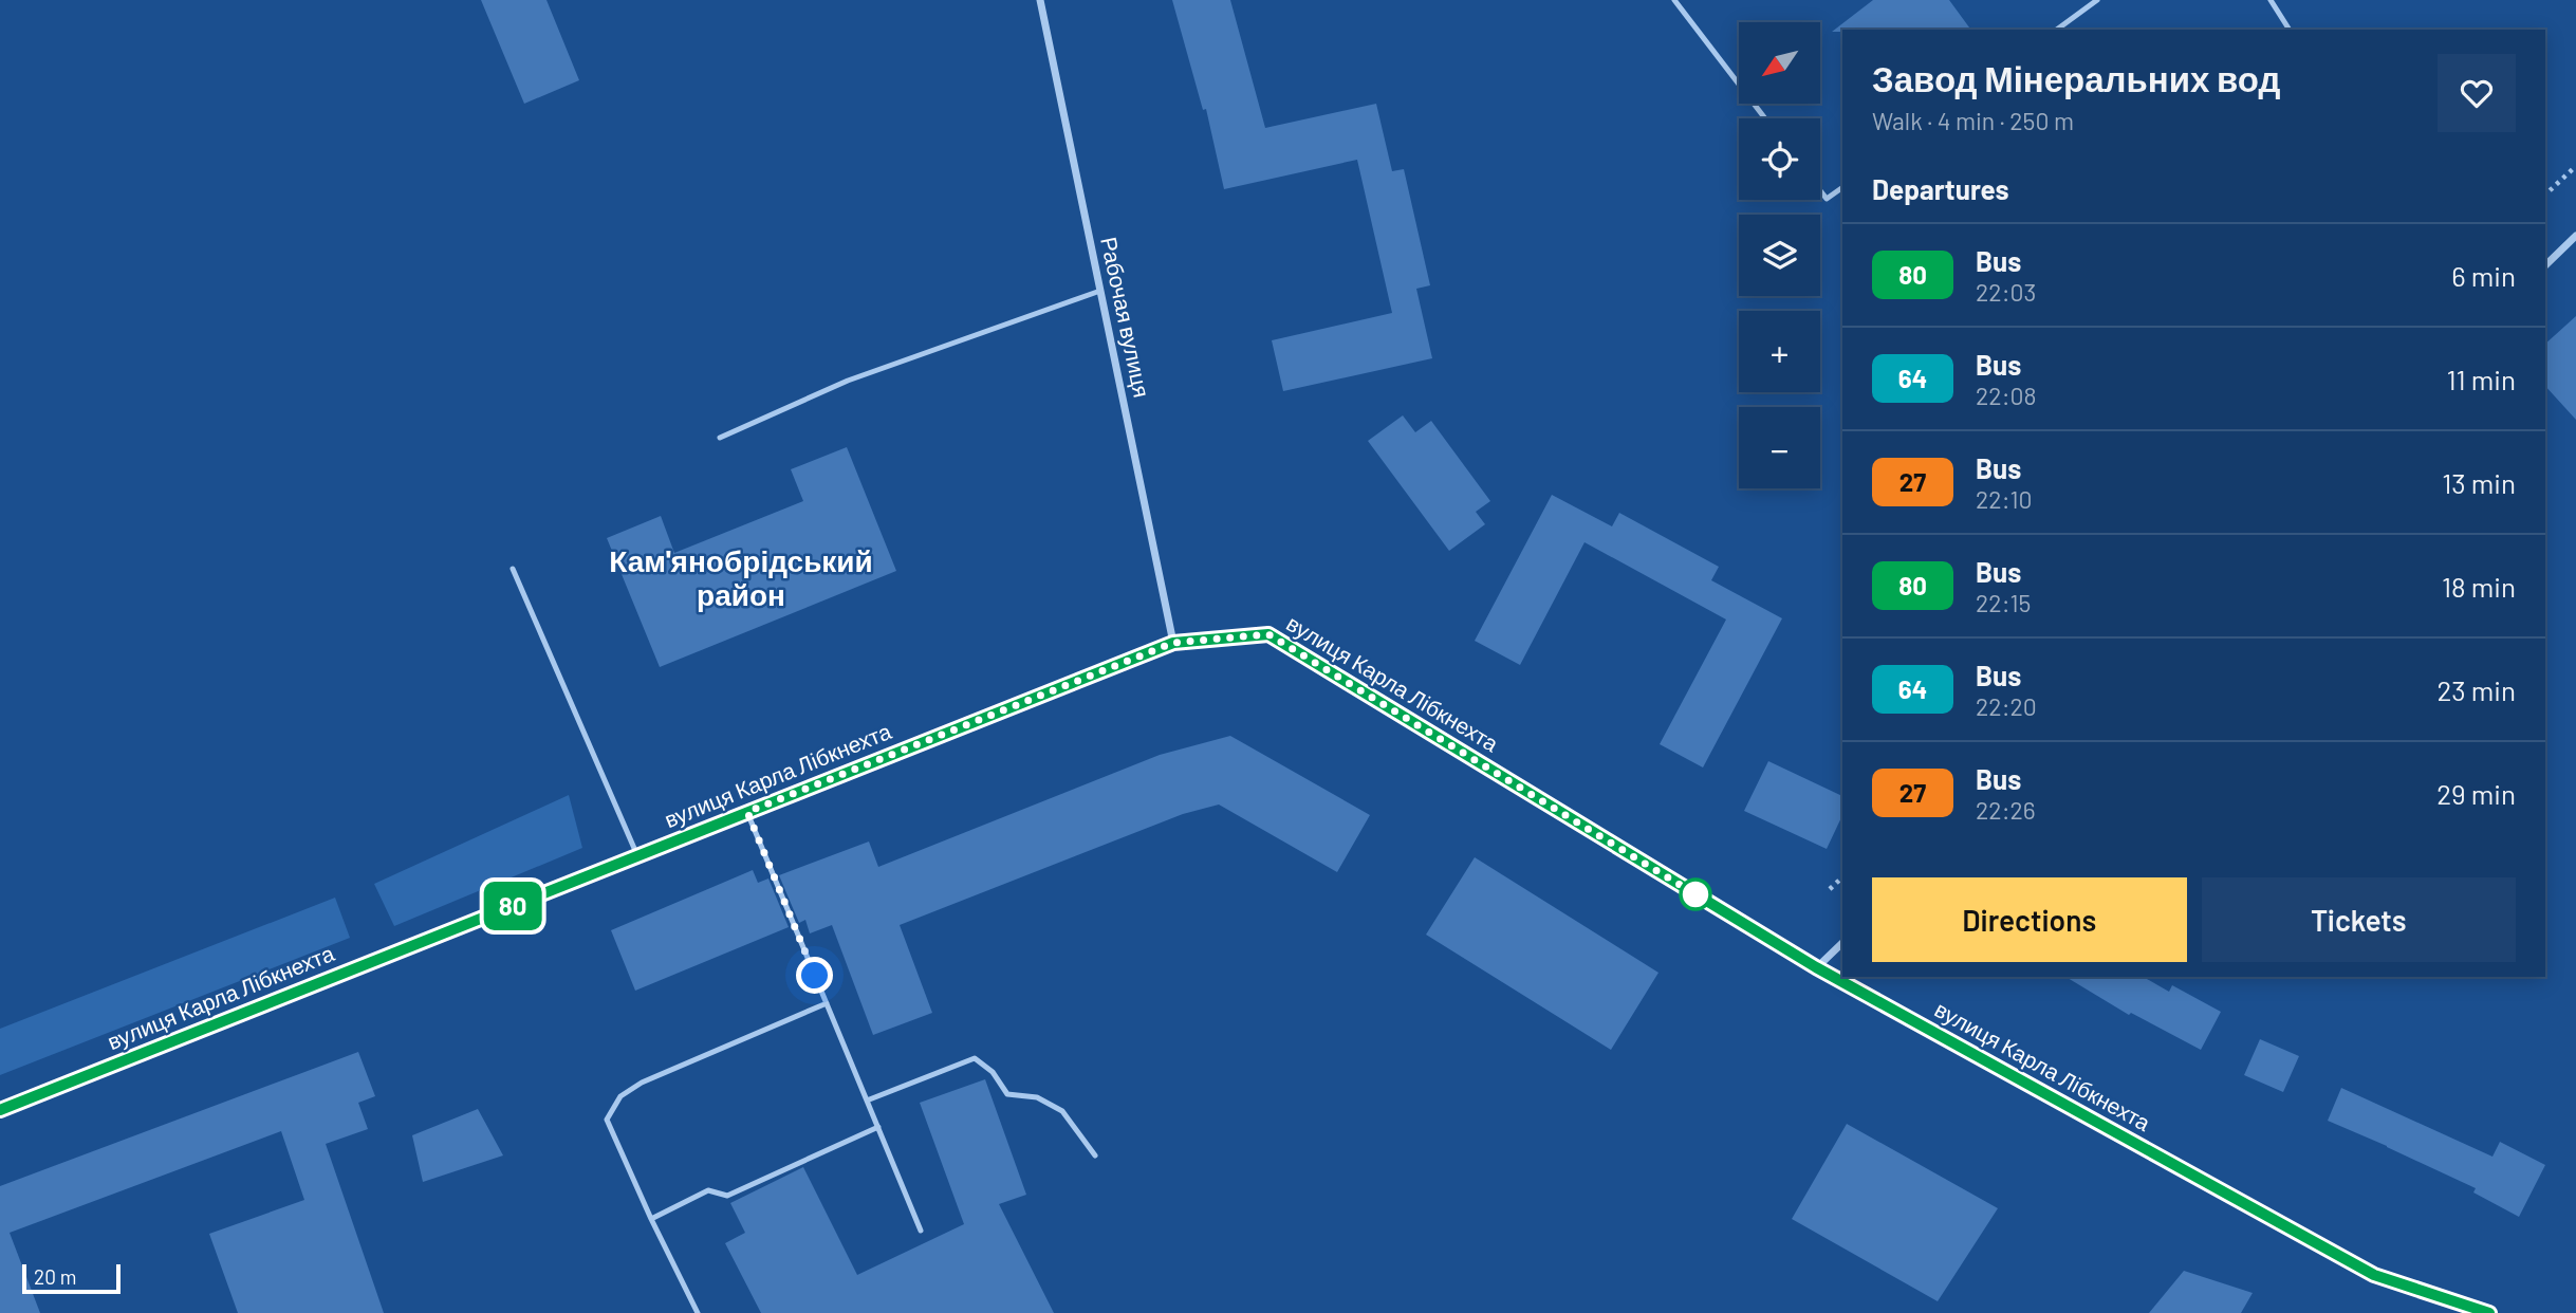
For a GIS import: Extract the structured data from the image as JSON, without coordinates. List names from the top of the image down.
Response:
{
  "streets": {
    "street": ["Рабочая вулиця", "вулиця Карла Лібкнехта"]
  },
  "crossings": [
    ["Рабочая вулиця", "вулиця Карла Лібкнехта"]
  ],
  "districts": ["Кам'янобрідський район"],
  "lines": ["bus line 80"],
  "scale_bar": "20 m",
  "north": "bottom left",
  "page": {
    "on_map": "80",
    "map_buttons": ["+", "−"],
    "heading": [
      ["Завод Мінеральних вод", "Walk · 4 min · 250 m"],
      "Departures"
    ],
    "list": [
      {
        "mark": "80",
        "name": "Bus",
        "note": "22:03",
        "value": "6 min"
      },
      {
        "mark": "64",
        "name": "Bus",
        "note": "22:08",
        "value": "11 min"
      },
      {
        "mark": "27",
        "name": "Bus",
        "note": "22:10",
        "value": "13 min"
      },
      {
        "mark": "80",
        "name": "Bus",
        "note": "22:15",
        "value": "18 min"
      },
      {
        "mark": "64",
        "name": "Bus",
        "note": "22:20",
        "value": "23 min"
      },
      {
        "mark": "27",
        "name": "Bus",
        "note": "22:26",
        "value": "29 min"
      }
    ],
    "buttons": ["Directions", "Tickets"],
    "scale": "20 m"
  }
}
